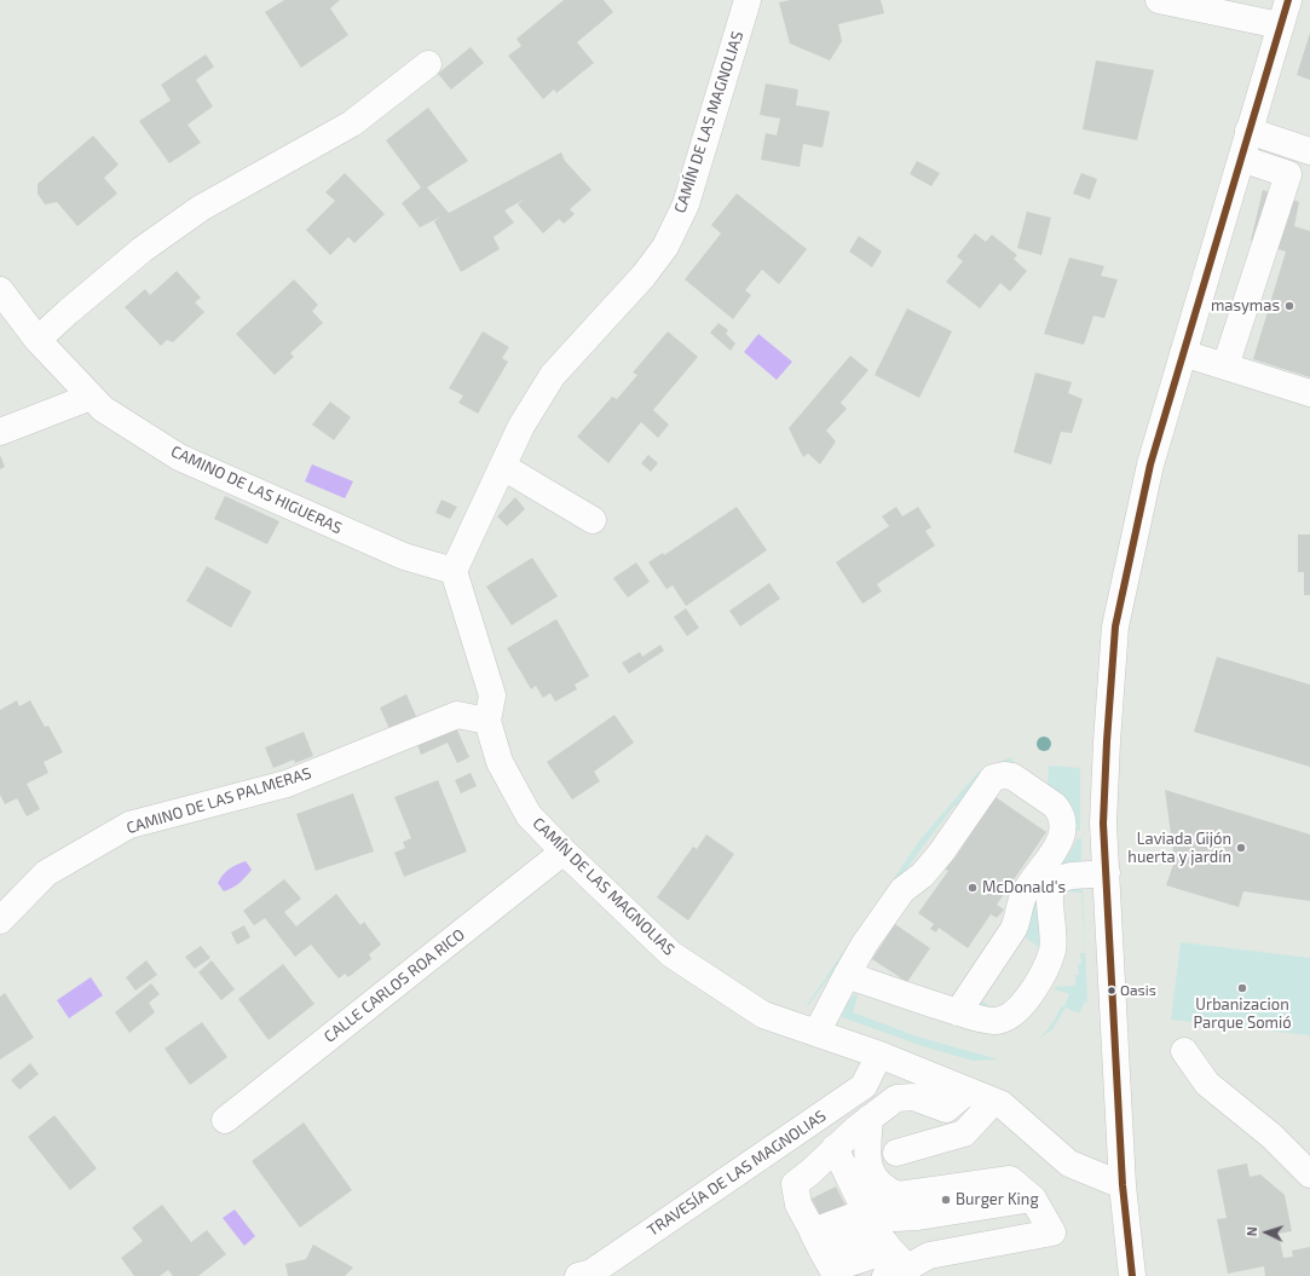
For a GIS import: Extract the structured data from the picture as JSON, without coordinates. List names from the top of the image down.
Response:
{
  "streets": {
    "street": [
      "CAMÍN DE LAS MAGNOLIAS",
      "CAMINO DE LAS HIGUERAS",
      "CAMINO DE LAS PALMERAS",
      "CALLE CARLOS ROA RICO",
      "TRAVESÍA DE LAS MAGNOLIAS"
    ]
  },
  "crossings": [
    ["CAMÍN DE LAS MAGNOLIAS", "CAMINO DE LAS HIGUERAS"],
    ["CAMÍN DE LAS MAGNOLIAS", "CAMINO DE LAS PALMERAS"],
    ["CAMÍN DE LAS MAGNOLIAS", "CALLE CARLOS ROA RICO"],
    ["CAMÍN DE LAS MAGNOLIAS", "TRAVESÍA DE LAS MAGNOLIAS"]
  ],
  "places": [
    "masymas",
    "Laviada Gijón huerta y jardín",
    "McDonald's",
    "Urbanizacion Parque Somió",
    "Oasis",
    "Burger King"
  ],
  "north": "left"
}
